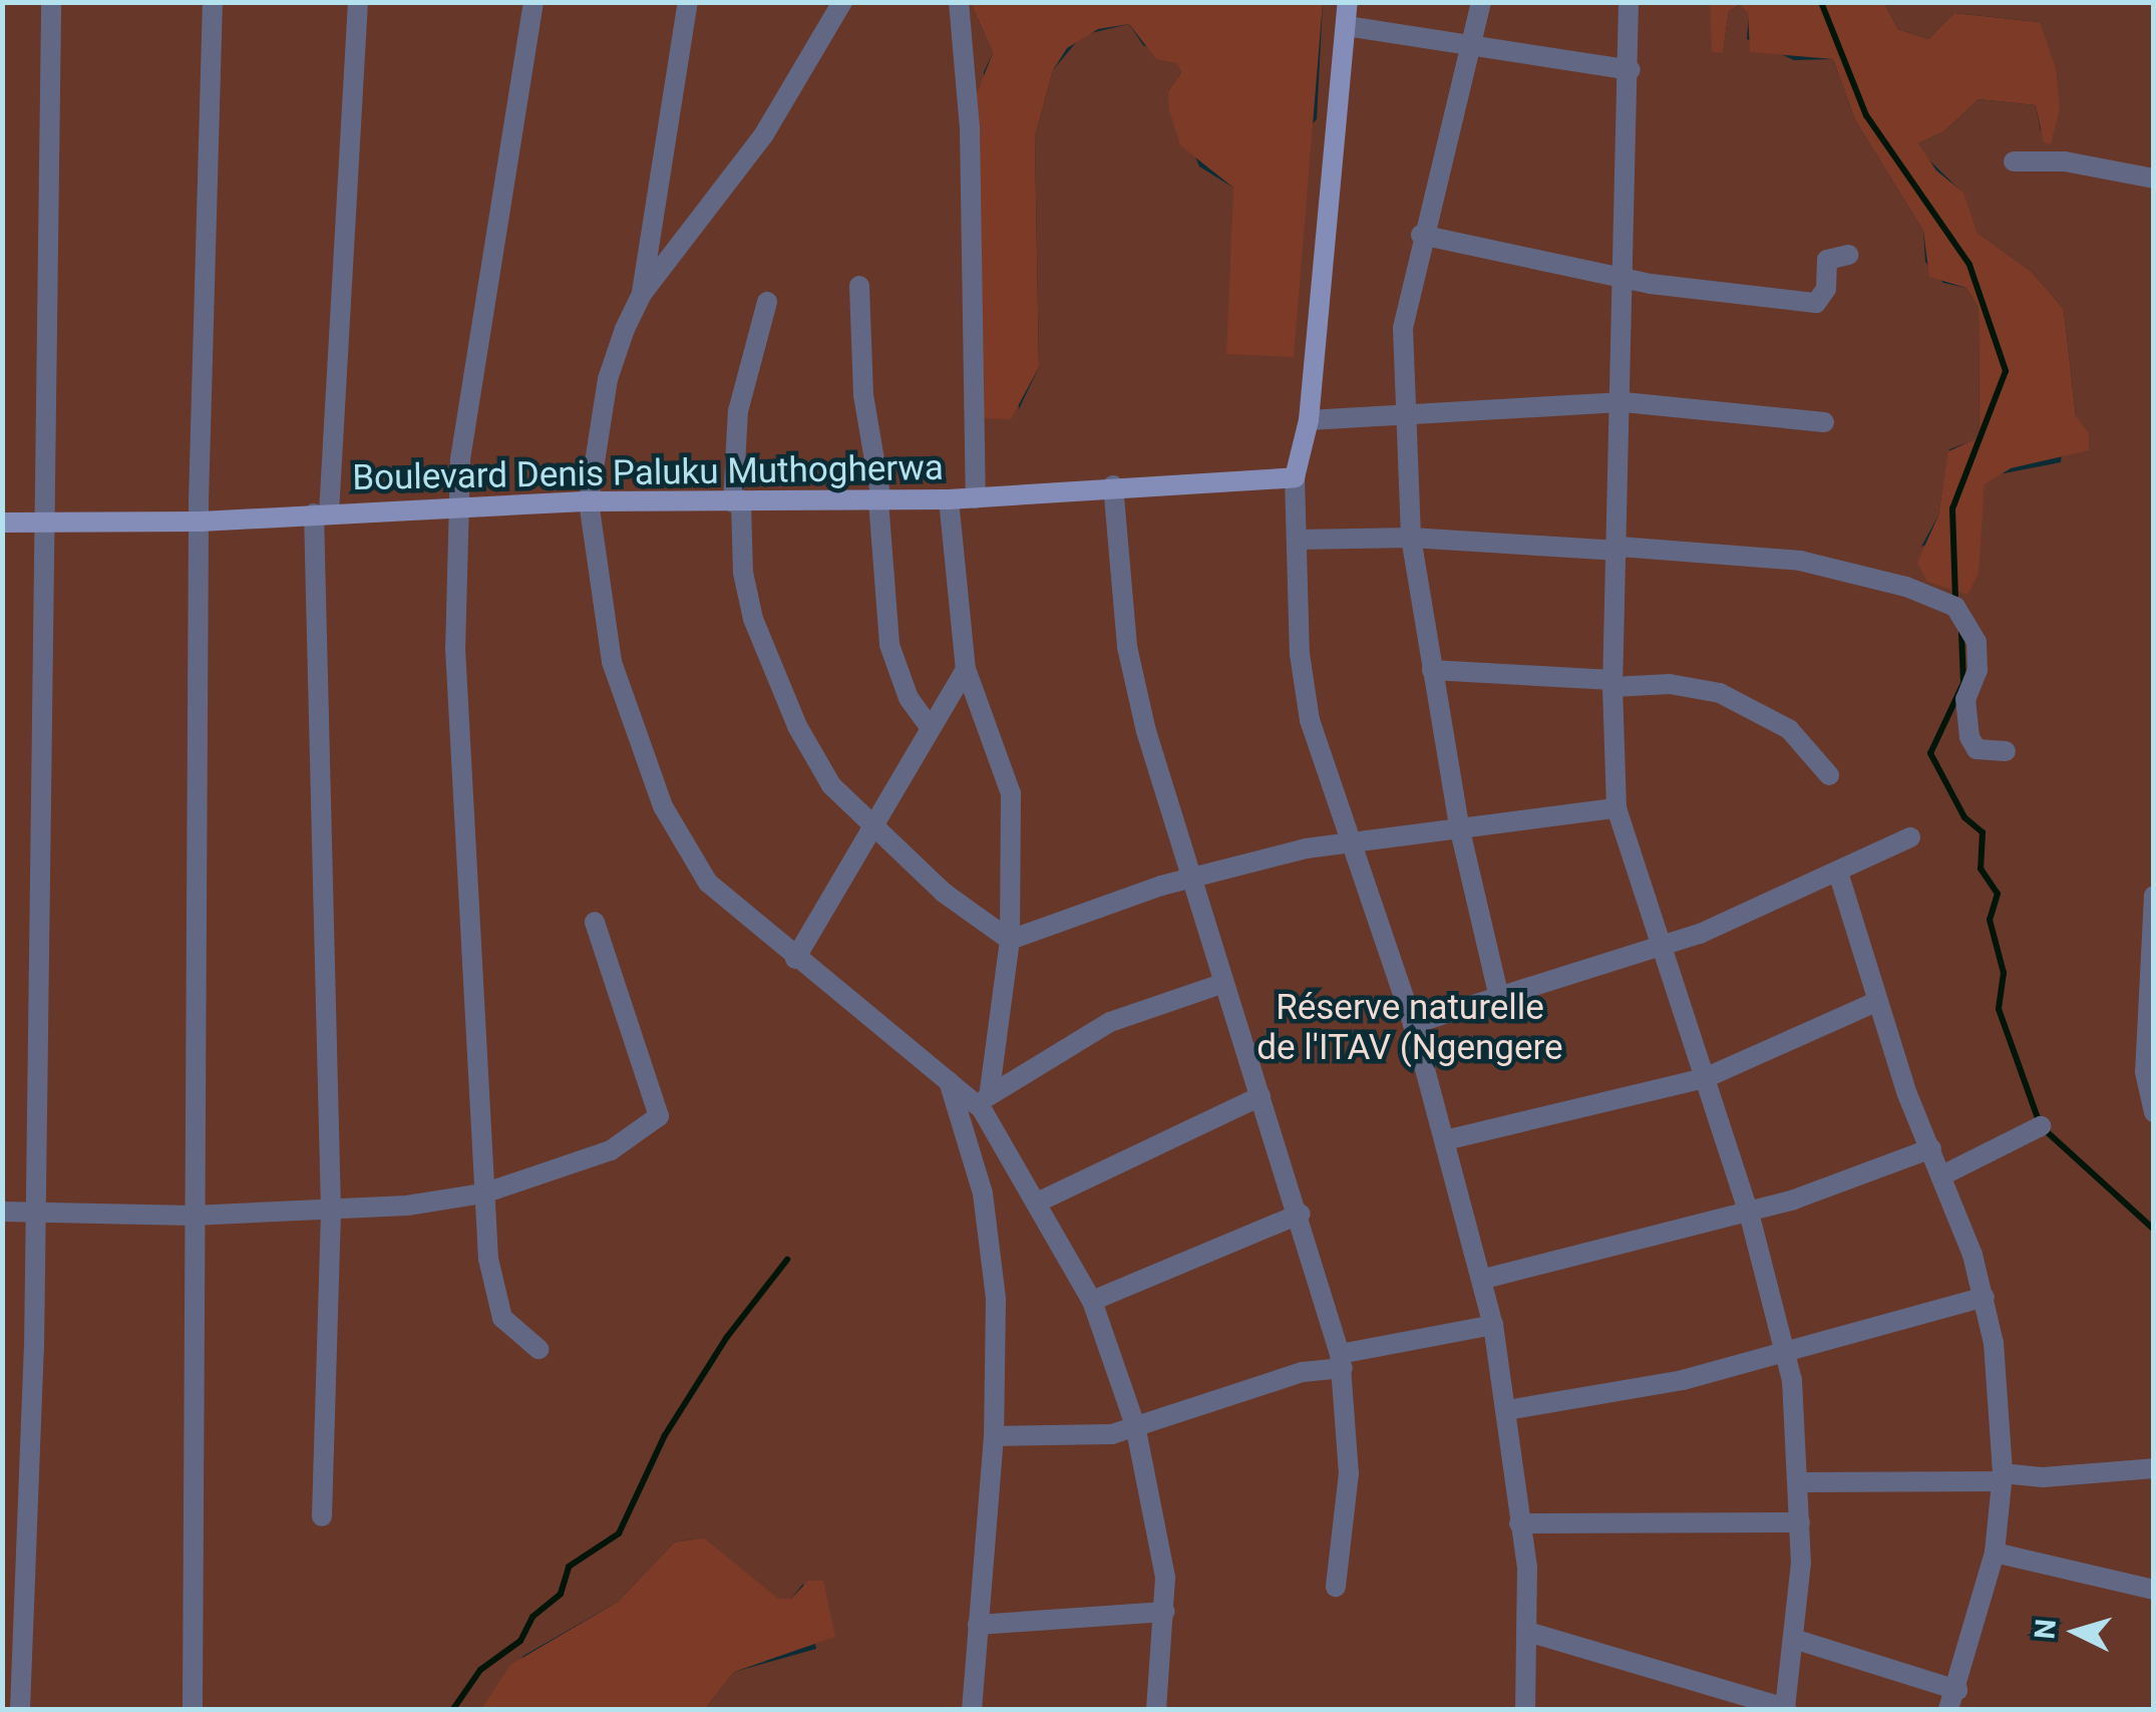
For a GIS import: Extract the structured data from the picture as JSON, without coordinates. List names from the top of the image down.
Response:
{
  "streets": {
    "street": ["Boulevard Denis Paluku Muthogherwa"]
  },
  "parks": ["Réserve naturelle de l'ITAV (Ngengere"],
  "north": "left"
}
